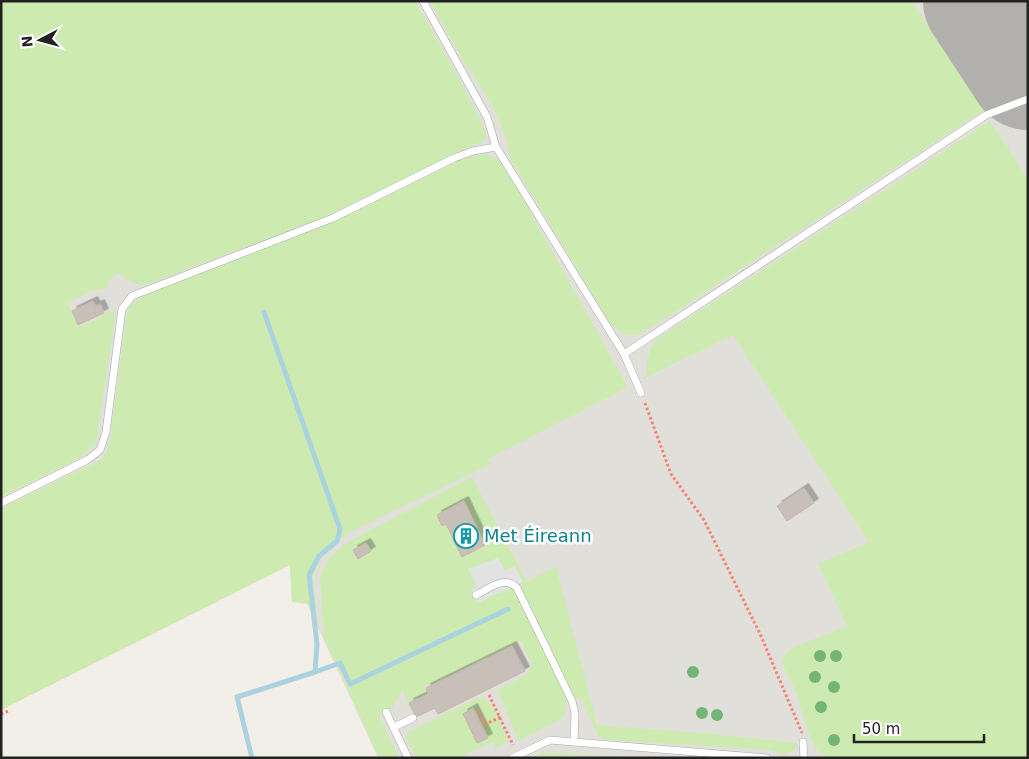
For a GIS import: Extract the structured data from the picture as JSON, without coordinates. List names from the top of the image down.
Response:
{
  "places": {
    "building": ["Met Éireann"]
  },
  "scale_bar": "50 m",
  "north": "left"
}
